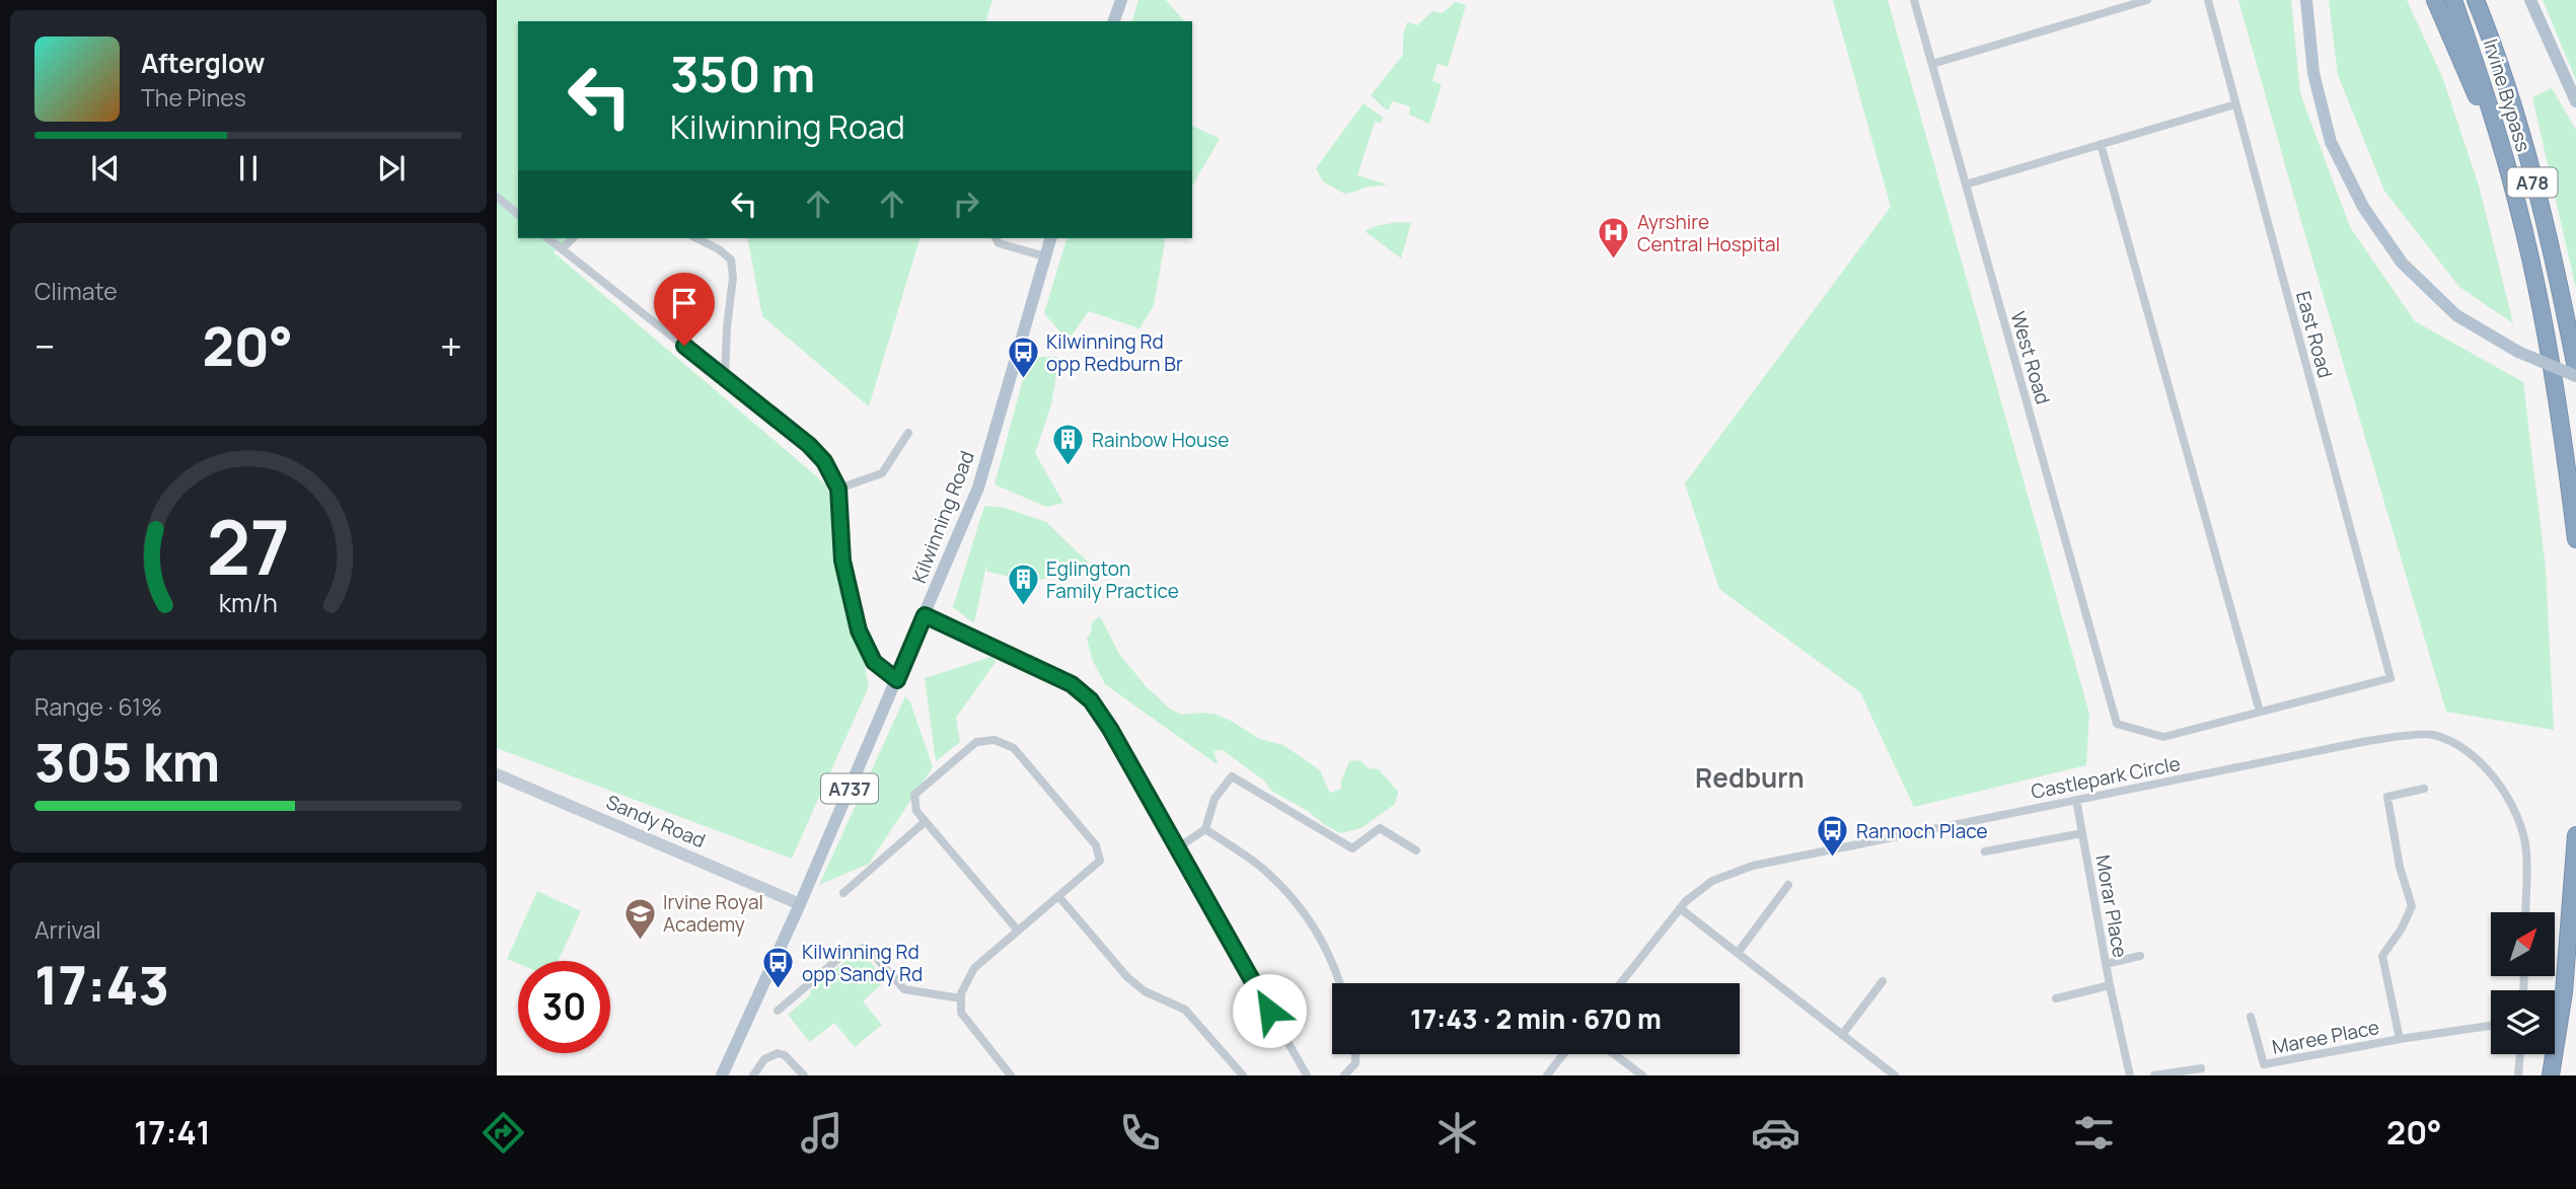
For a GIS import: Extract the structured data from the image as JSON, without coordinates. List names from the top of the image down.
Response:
{
  "streets": {
    "highway": ["Irvine Bypass", "A78"],
    "main road": ["Kilwinning Road", "A737", "Sandy Road"],
    "street": [
      "East Road",
      "West Road",
      "Castlepark Circle",
      "Morar Place",
      "Maree Place"
    ]
  },
  "crossings": [
    ["East Road", "West Road"],
    ["Kilwinning Road", "Sandy Road"],
    ["Castlepark Circle", "Morar Place"]
  ],
  "districts": ["Redburn"],
  "places": {
    "hospital": ["Ayrshire Central Hospital"],
    "bus stop": ["Kilwinning Rd opp Redburn Br", "Rannoch Place", "Kilwinning Rd opp Sandy Rd"],
    "building": ["Rainbow House", "Eglington Family Practice"],
    "school or university": ["Irvine Royal Academy"]
  },
  "north": "top right",
  "page": {
    "turn": ["350 m", "Kilwinning Road"],
    "song": ["Afterglow", "The Pines"],
    "tile": [
      "Climate",
      ["Range · 61%", "305 km"],
      ["Arrival", "17:43"]
    ],
    "heat": ["−", "20°", "+"],
    "limit": "30",
    "trip": "17:43 · 2 min · 670 m",
    "tabs": ["17:41", "20°"],
    "gauge": ["27", "km/h"]
  }
}
